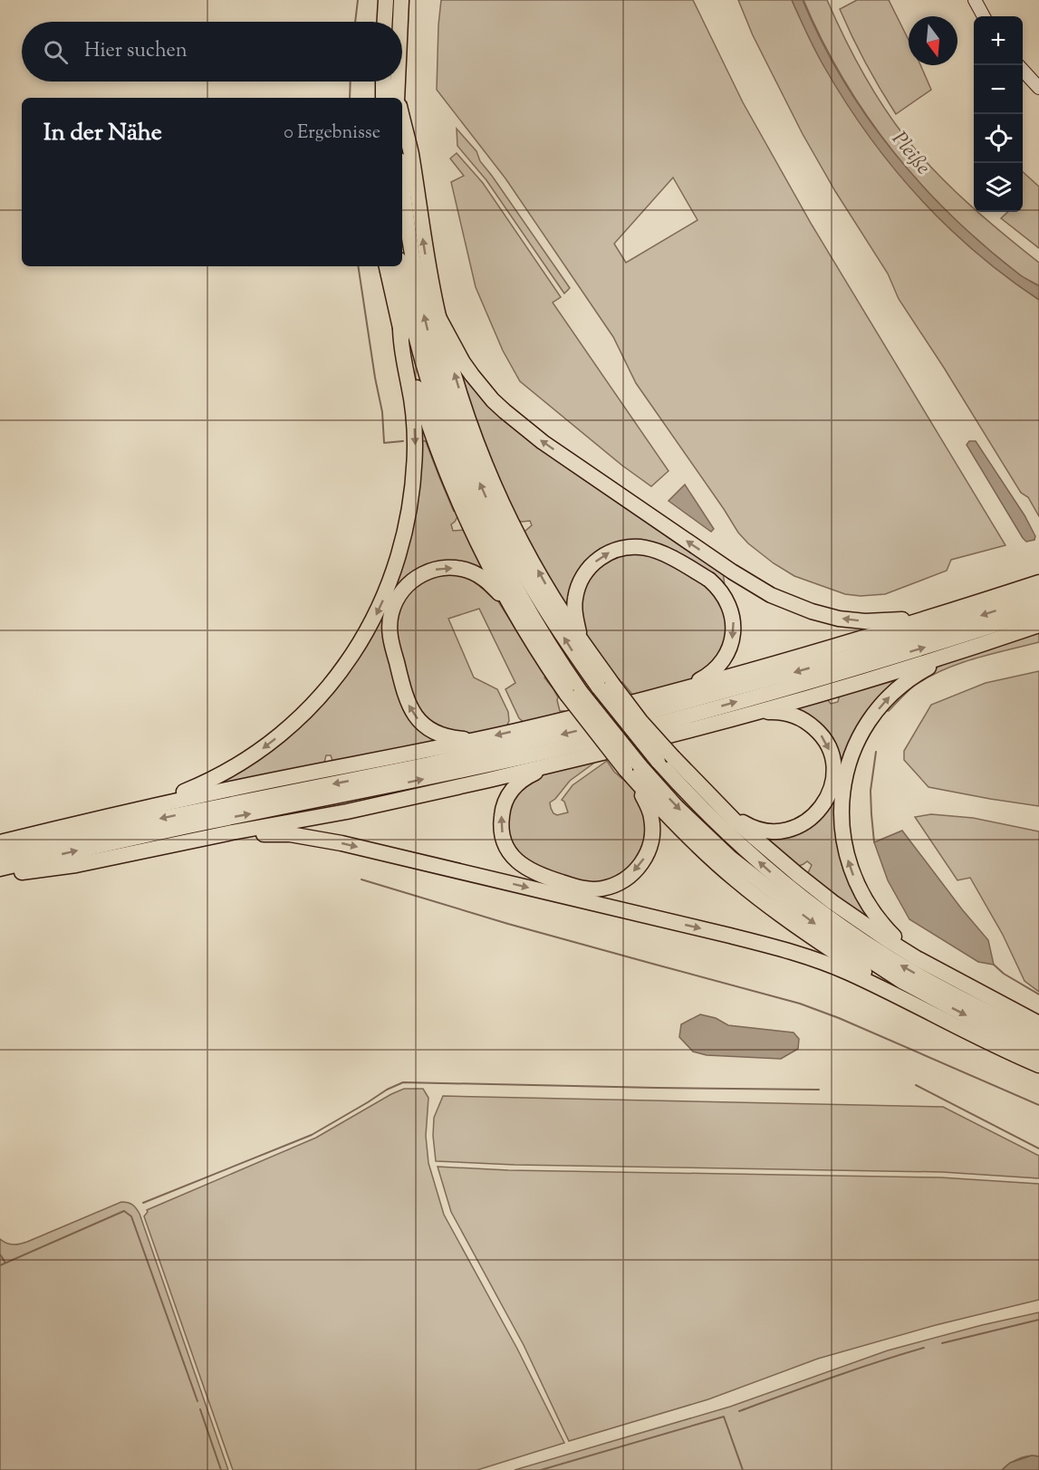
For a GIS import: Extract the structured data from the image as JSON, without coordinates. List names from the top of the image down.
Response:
{
  "water": ["Pleiße"],
  "north": "bottom",
  "page": {
    "map_buttons": ["+", "−"],
    "search": "Hier suchen",
    "heading": ["In der Nähe", "0 Ergebnisse"]
  }
}
